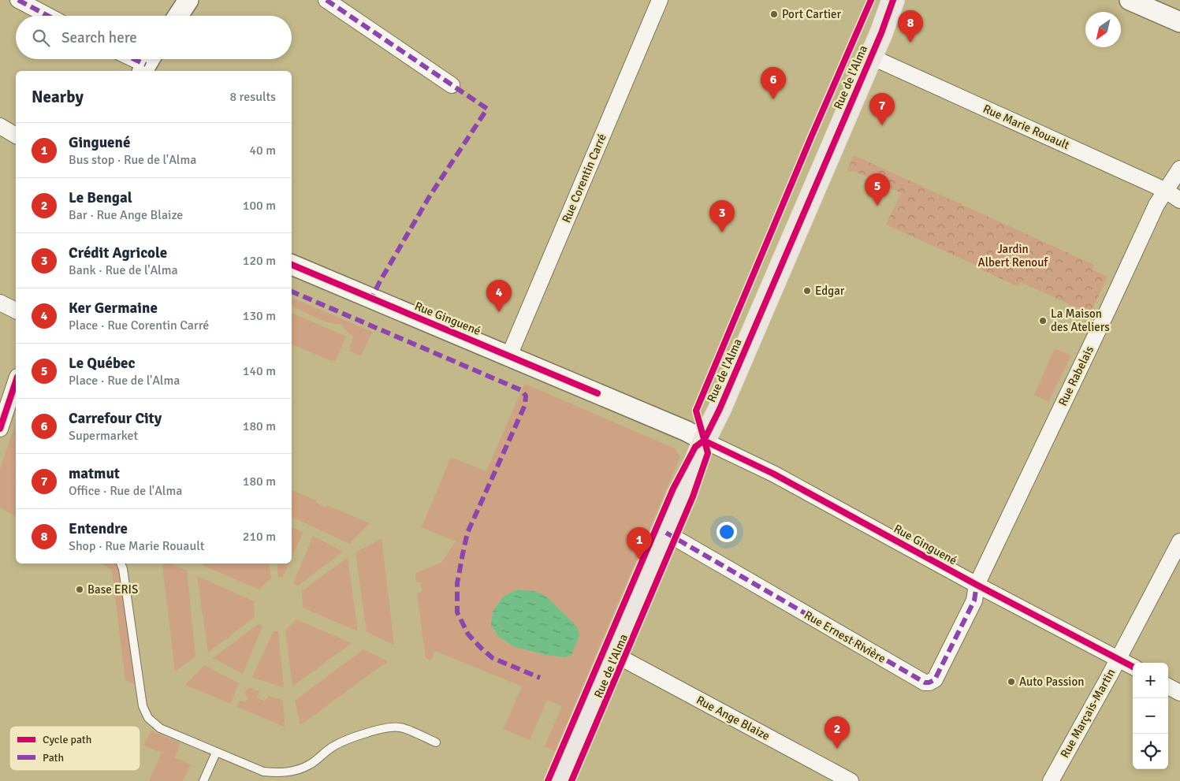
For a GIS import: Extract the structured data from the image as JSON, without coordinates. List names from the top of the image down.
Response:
{
  "streets": {
    "main road": ["Rue de l'Alma"],
    "street": [
      "Rue Marie Rouault",
      "Rue Corentin Carré",
      "Rue Ginguené",
      "Rue Rabelais",
      "Rue Ernest Rivière",
      "Rue Marçais-Martin",
      "Rue Ange Blaize"
    ]
  },
  "crossings": [
    ["Rue de l'Alma", "Rue Marie Rouault"],
    ["Rue de l'Alma", "Rue Ginguené"],
    ["Rue de l'Alma", "Rue Ernest Rivière"],
    ["Rue de l'Alma", "Rue Ange Blaize"],
    ["Rue Marie Rouault", "Rue Rabelais"],
    ["Rue Corentin Carré", "Rue Ginguené"],
    ["Rue Ginguené", "Rue Rabelais"],
    ["Rue Ginguené", "Rue Ernest Rivière"],
    ["Rue Ginguené", "Rue Marçais-Martin"],
    ["Rue Rabelais", "Rue Ernest Rivière"]
  ],
  "parks": ["Jardin Albert Renouf"],
  "places": [
    "Port Cartier",
    "Edgar",
    "La Maison des Ateliers",
    "Base ERIS",
    "Auto Passion"
  ],
  "legend": ["Cycle path", "Path"],
  "north": "bottom left",
  "page": {
    "pins": [
      "8",
      "6",
      "7",
      "5",
      "3",
      "4",
      "1",
      "2"
    ],
    "search": "Search here",
    "heading": ["Nearby", "8 results"],
    "list": [
      {
        "mark": "1",
        "name": "Ginguené",
        "note": "Bus stop · Rue de l'Alma",
        "value": "40 m"
      },
      {
        "mark": "2",
        "name": "Le Bengal",
        "note": "Bar · Rue Ange Blaize",
        "value": "100 m"
      },
      {
        "mark": "3",
        "name": "Crédit Agricole",
        "note": "Bank · Rue de l'Alma",
        "value": "120 m"
      },
      {
        "mark": "4",
        "name": "Ker Germaine",
        "note": "Place · Rue Corentin Carré",
        "value": "130 m"
      },
      {
        "mark": "5",
        "name": "Le Québec",
        "note": "Place · Rue de l'Alma",
        "value": "140 m"
      },
      {
        "mark": "6",
        "name": "Carrefour City",
        "note": "Supermarket",
        "value": "180 m"
      },
      {
        "mark": "7",
        "name": "matmut",
        "note": "Office · Rue de l'Alma",
        "value": "180 m"
      },
      {
        "mark": "8",
        "name": "Entendre",
        "note": "Shop · Rue Marie Rouault",
        "value": "210 m"
      }
    ],
    "map_buttons": ["+", "−"]
  }
}
